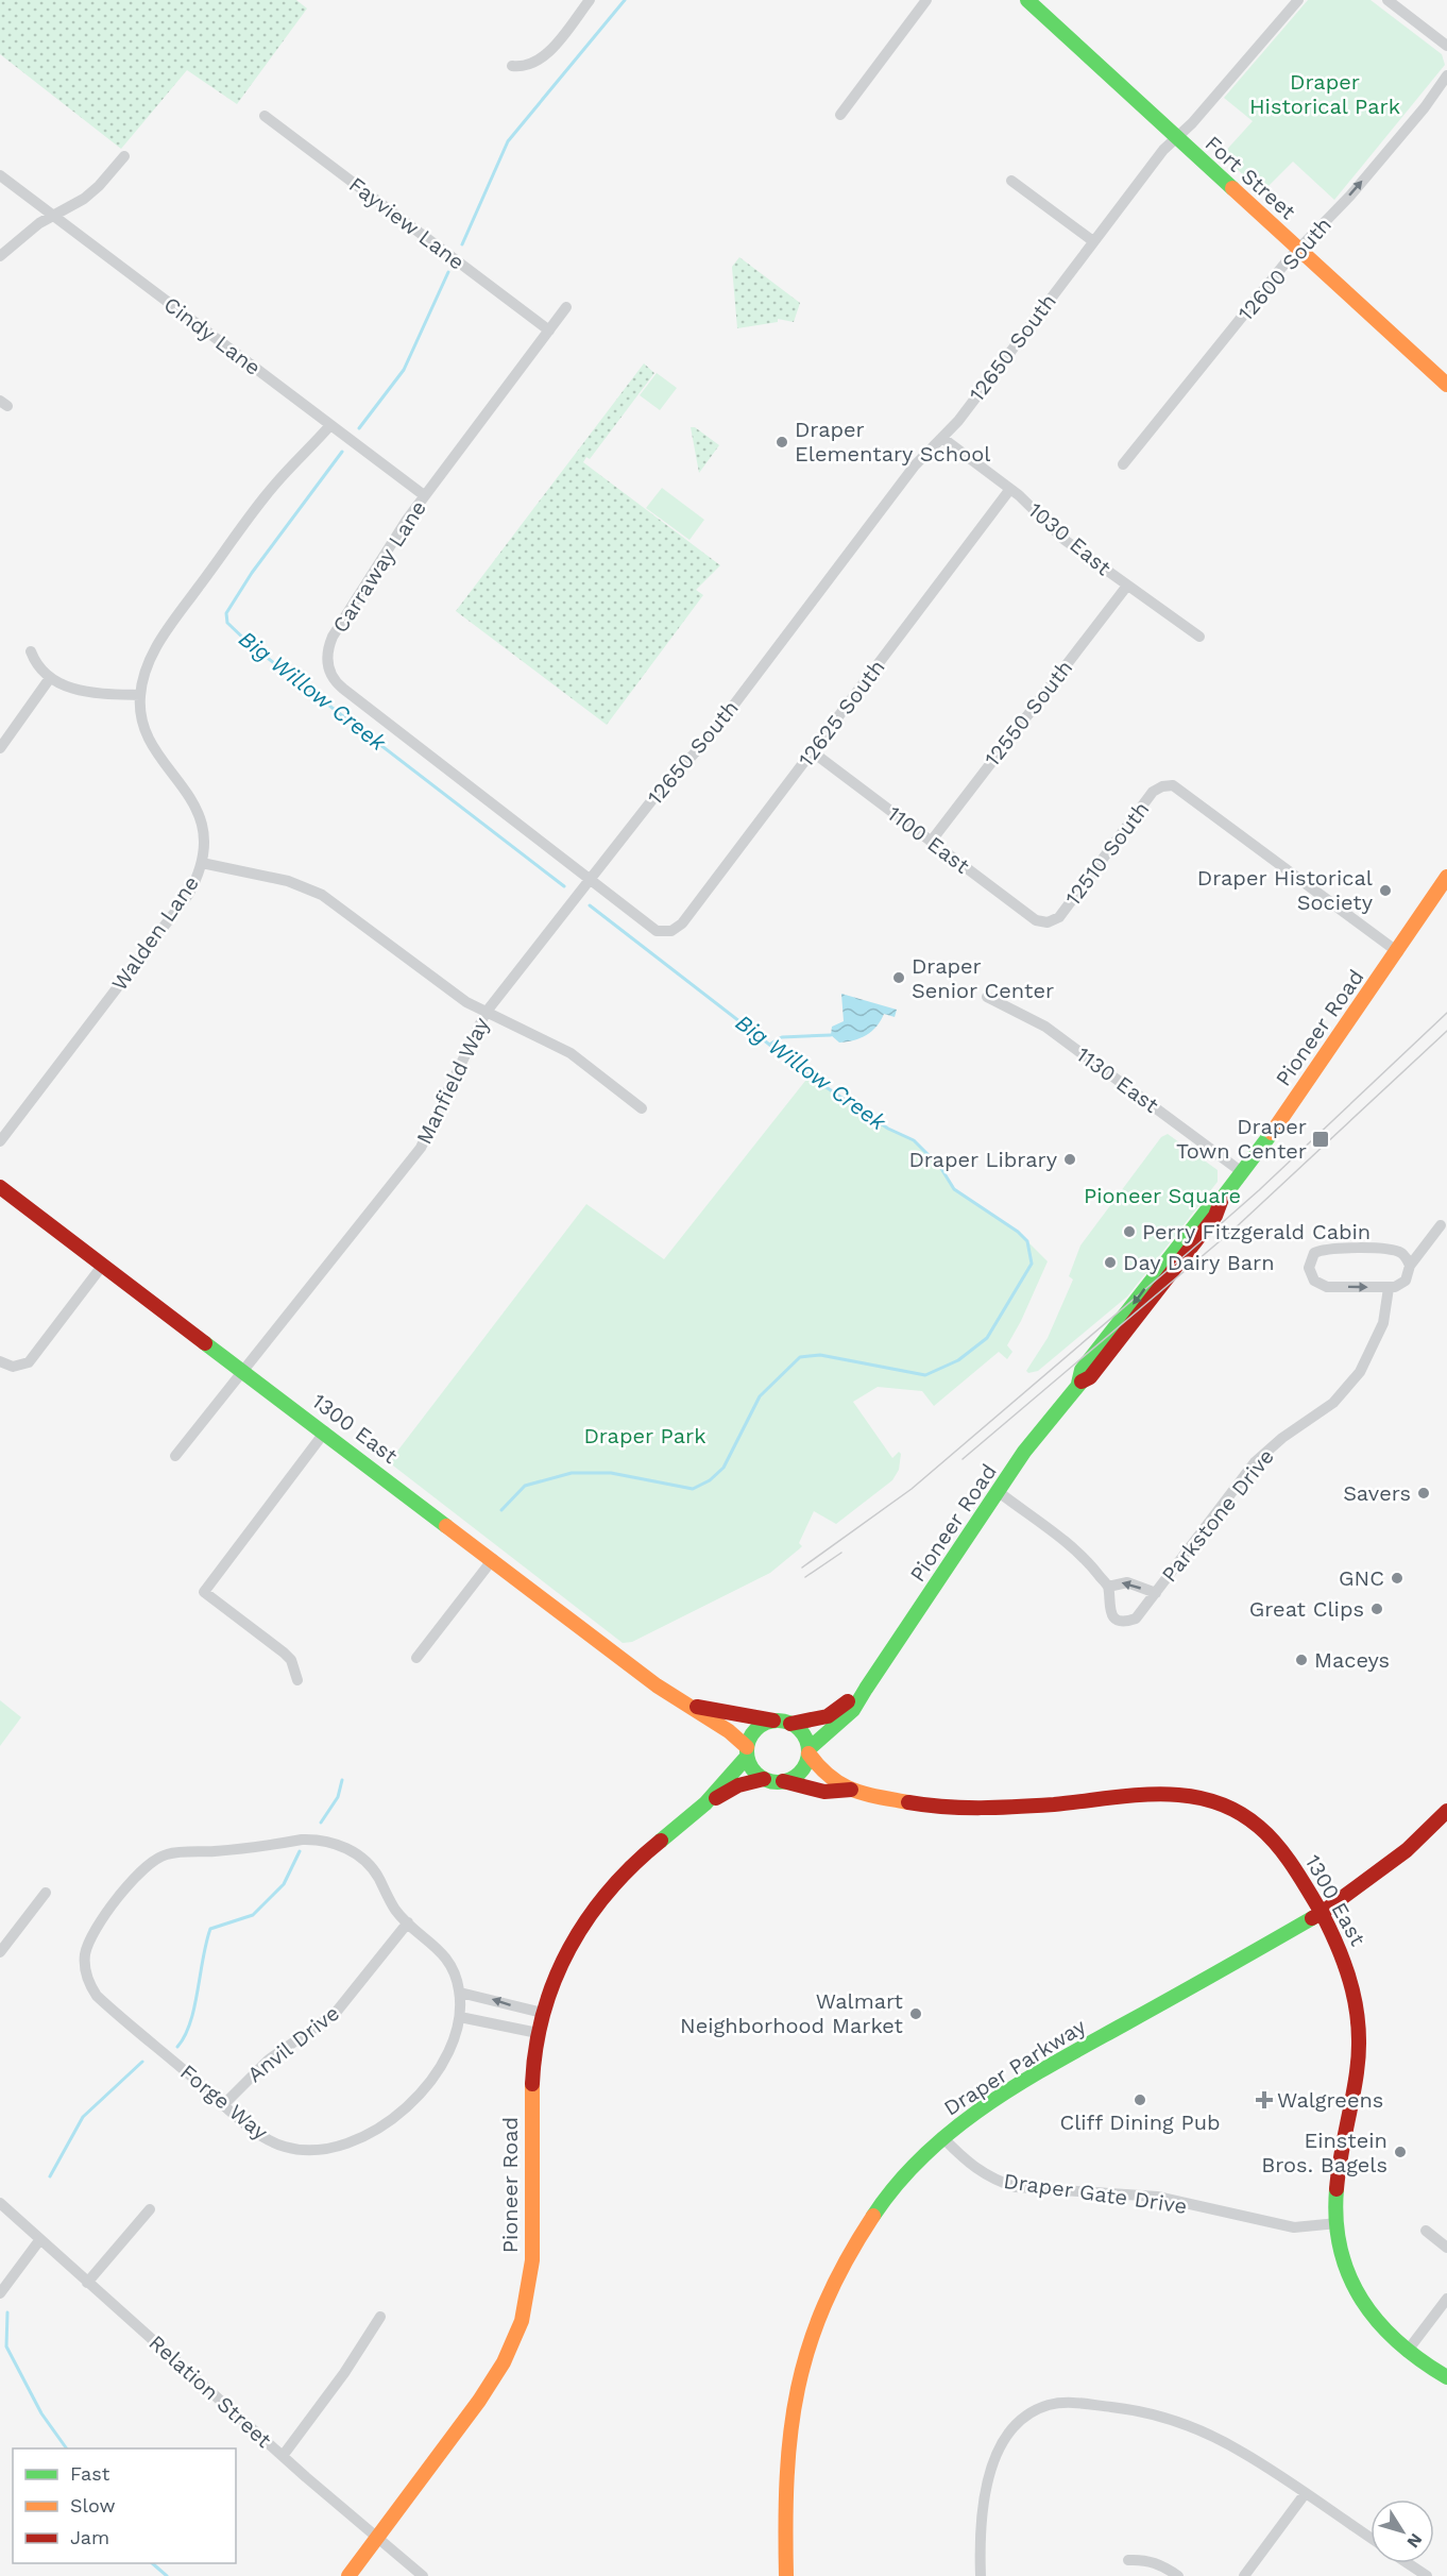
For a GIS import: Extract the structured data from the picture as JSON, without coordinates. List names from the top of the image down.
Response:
{
  "streets": {
    "main road": [
      "Fort Street",
      "Pioneer Road",
      "1300 East",
      "Draper Parkway"
    ],
    "street": [
      "Fayview Lane",
      "12600 South",
      "Cindy Lane",
      "12650 South",
      "1030 East",
      "Carraway Lane",
      "12625 South",
      "12550 South",
      "1100 East",
      "12510 South",
      "Walden Lane",
      "1130 East",
      "Manfield Way",
      "Parkstone Drive",
      "Anvil Drive",
      "Forge Way",
      "Draper Gate Drive",
      "Relation Street"
    ]
  },
  "crossings": [
    ["Fort Street", "12600 South"],
    ["Fort Street", "12650 South"],
    ["Fayview Lane", "Carraway Lane"],
    ["Cindy Lane", "Carraway Lane"],
    ["Cindy Lane", "Walden Lane"],
    ["12650 South", "1030 East"],
    ["12650 South", "Carraway Lane"],
    ["12650 South", "Manfield Way"],
    ["1030 East", "12625 South"],
    ["1030 East", "12550 South"],
    ["Carraway Lane", "12625 South"],
    ["Carraway Lane", "Manfield Way"],
    ["12625 South", "1100 East"],
    ["12550 South", "1100 East"],
    ["1100 East", "12510 South"],
    ["12510 South", "Pioneer Road"],
    ["Pioneer Road", "1130 East"],
    ["Pioneer Road", "1300 East"],
    ["Pioneer Road", "Relation Street"],
    ["Manfield Way", "1300 East"],
    ["1300 East", "Draper Parkway"],
    ["1300 East", "Draper Gate Drive"],
    ["Anvil Drive", "Forge Way"],
    ["Draper Parkway", "Draper Gate Drive"]
  ],
  "one_way": ["12600 South"],
  "water": ["Big Willow Creek"],
  "parks": ["Draper Historical Park", "Pioneer Square", "Draper Park"],
  "places": {
    "other": [
      "Draper Elementary School",
      "Draper Historical Society",
      "Draper Senior Center",
      "Draper Library",
      "Perry Fitzgerald Cabin",
      "Day Dairy Barn",
      "Savers",
      "GNC",
      "Great Clips",
      "Maceys",
      "Walmart Neighborhood Market",
      "Cliff Dining Pub",
      "Einstein Bros. Bagels"
    ],
    "transit": ["Draper Town Center"],
    "health": ["Walgreens"]
  },
  "legend": ["Fast", "Slow", "Jam"],
  "north": "bottom right"
}
